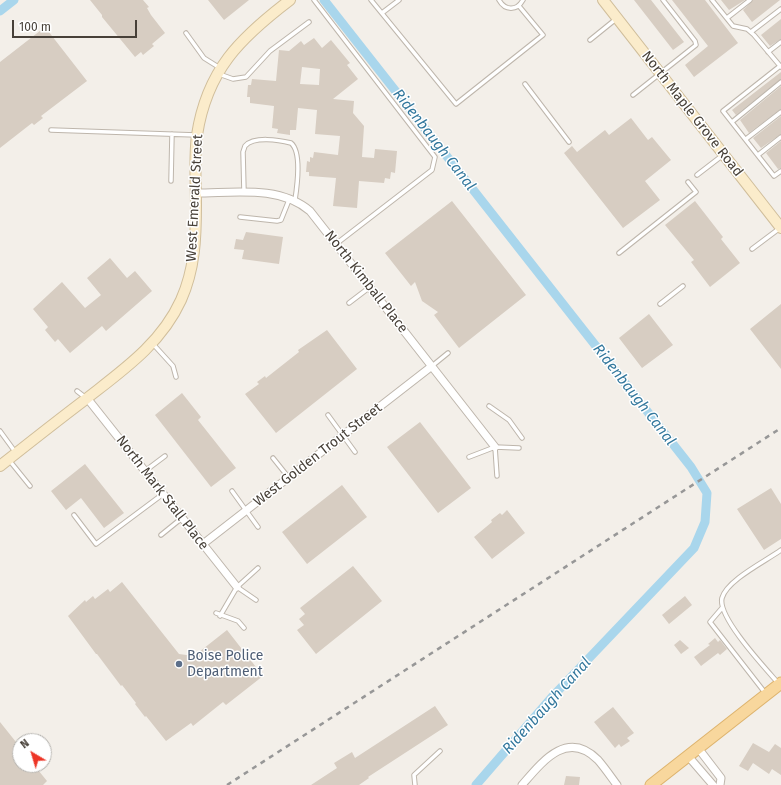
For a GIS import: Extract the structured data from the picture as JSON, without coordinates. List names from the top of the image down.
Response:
{
  "streets": {
    "main road": ["North Maple Grove Road", "West Emerald Street"],
    "street": ["North Kimball Place", "West Golden Trout Street", "North Mark Stall Place"]
  },
  "crossings": [
    ["West Emerald Street", "North Kimball Place"],
    ["West Emerald Street", "North Mark Stall Place"],
    ["North Kimball Place", "West Golden Trout Street"],
    ["West Golden Trout Street", "North Mark Stall Place"]
  ],
  "water": ["Ridenbaugh Canal"],
  "places": ["Boise Police Department"],
  "scale_bar": "100 m",
  "north": "top left"
}
